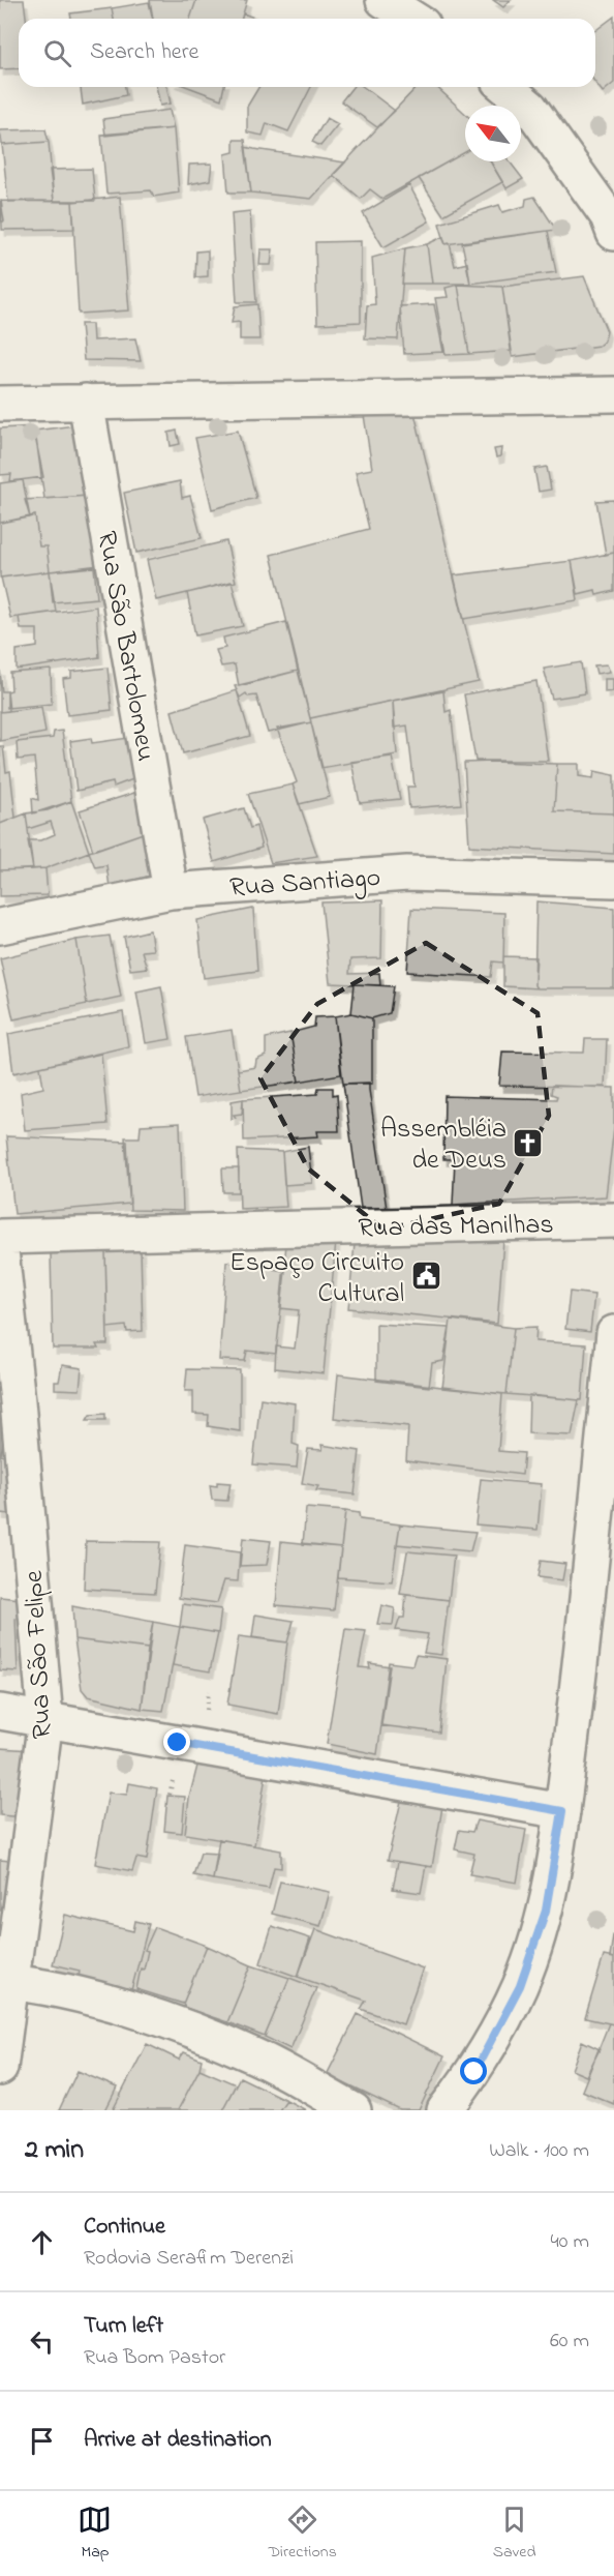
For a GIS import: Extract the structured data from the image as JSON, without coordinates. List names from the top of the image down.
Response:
{
  "streets": {
    "street": [
      "Rua São Bartolomeu",
      "Rua Santiago",
      "Rua das Manilhas",
      "Rua São Felipe"
    ]
  },
  "crossings": [
    ["Rua São Bartolomeu", "Rua Santiago"],
    ["Rua das Manilhas", "Rua São Felipe"]
  ],
  "places": {
    "church": ["Assembléia de Deus"],
    "public building": ["Espaço Circuito Cultural"]
  },
  "north": "top left",
  "page": {
    "search": "Search here",
    "heading": ["2 min", "Walk · 100 m"],
    "list": [
      ["Continue", "Rodovia Serafim Derenzi", "40 m"],
      ["Turn left", "Rua Bom Pastor", "60 m"],
      "Arrive at destination"
    ],
    "nav": ["Map", "Directions", "Saved"]
  }
}
